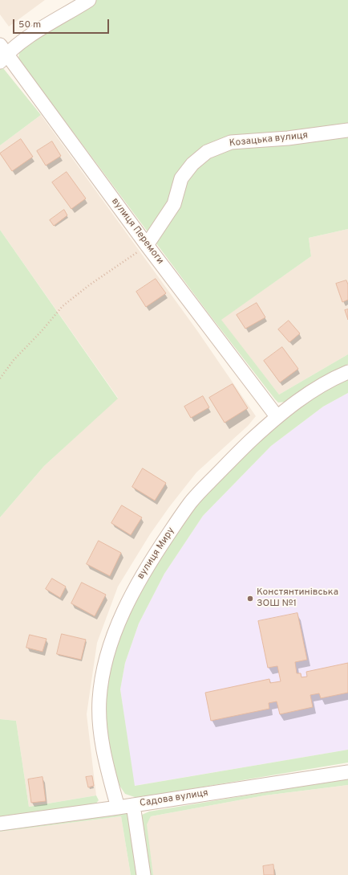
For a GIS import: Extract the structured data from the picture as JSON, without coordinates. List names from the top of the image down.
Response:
{
  "streets": {
    "street": [
      "Козацька вулиця",
      "вулиця Перемоги",
      "вулиця Миру",
      "Садова вулиця"
    ]
  },
  "crossings": [
    ["Козацька вулиця", "вулиця Перемоги"],
    ["вулиця Перемоги", "вулиця Миру"],
    ["вулиця Миру", "Садова вулиця"]
  ],
  "places": ["Констянтинівська ЗОШ №1"],
  "scale_bar": "50 m"
}
